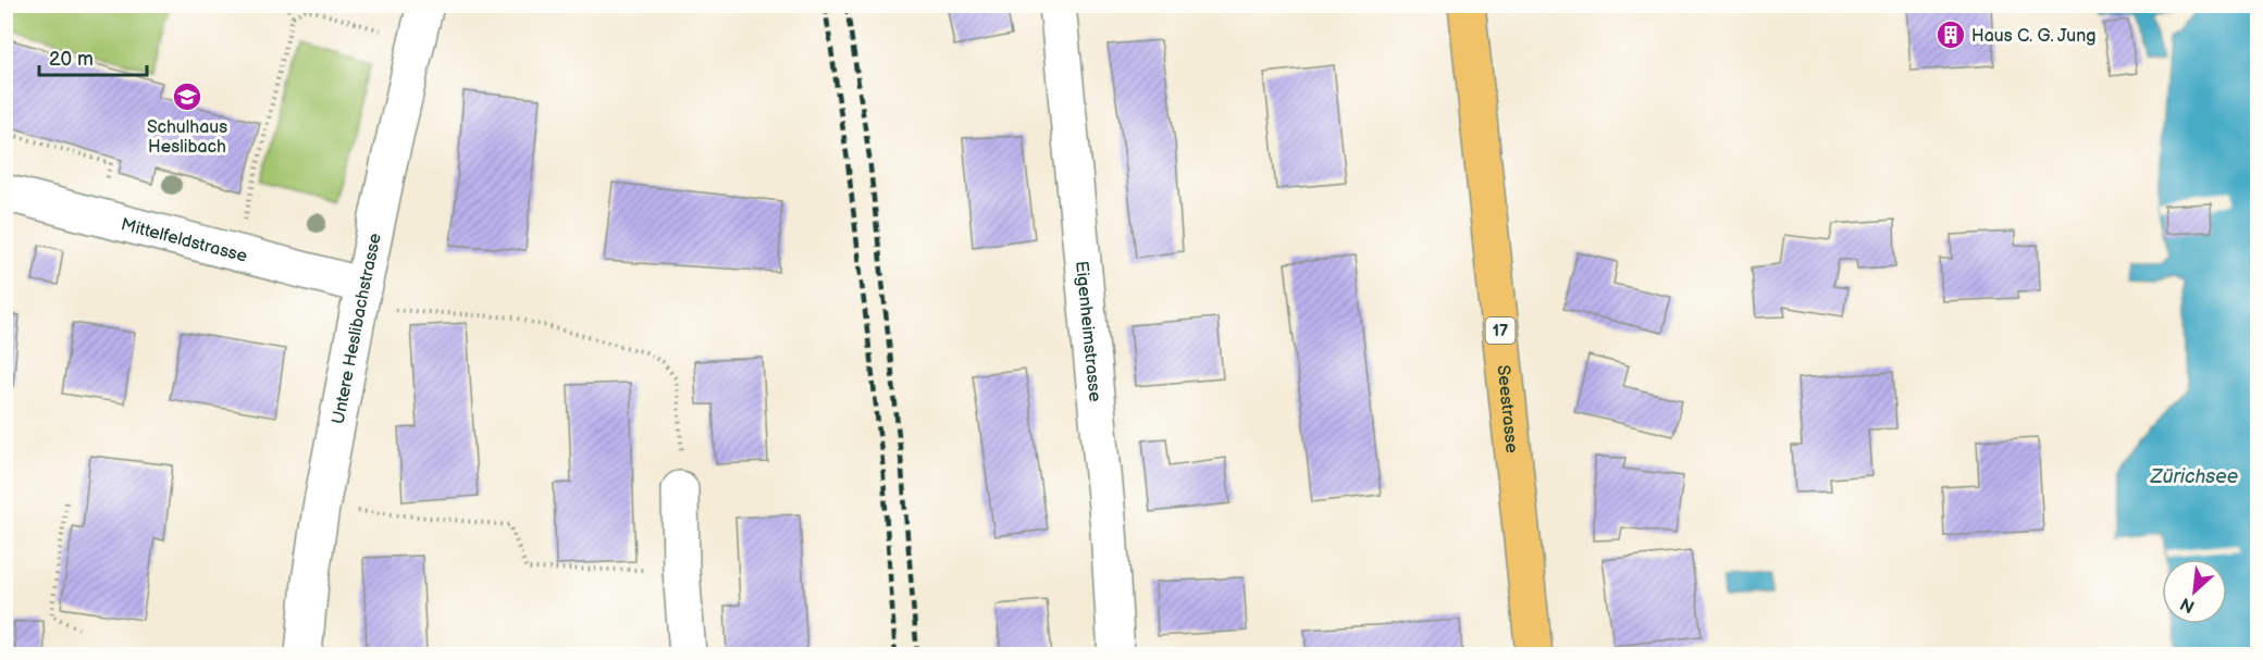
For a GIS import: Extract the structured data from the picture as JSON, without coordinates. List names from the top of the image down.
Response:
{
  "streets": {
    "main road": ["17", "Seestrasse"],
    "street": ["Mittelfeldstrasse", "Untere Heslibachstrasse", "Eigenheimstrasse"]
  },
  "crossings": [
    ["Mittelfeldstrasse", "Untere Heslibachstrasse"]
  ],
  "water": ["Zürichsee"],
  "places": {
    "building": ["Haus C. G. Jung"],
    "school or university": ["Schulhaus Heslibach"]
  },
  "scale_bar": "20 m",
  "north": "bottom left"
}
